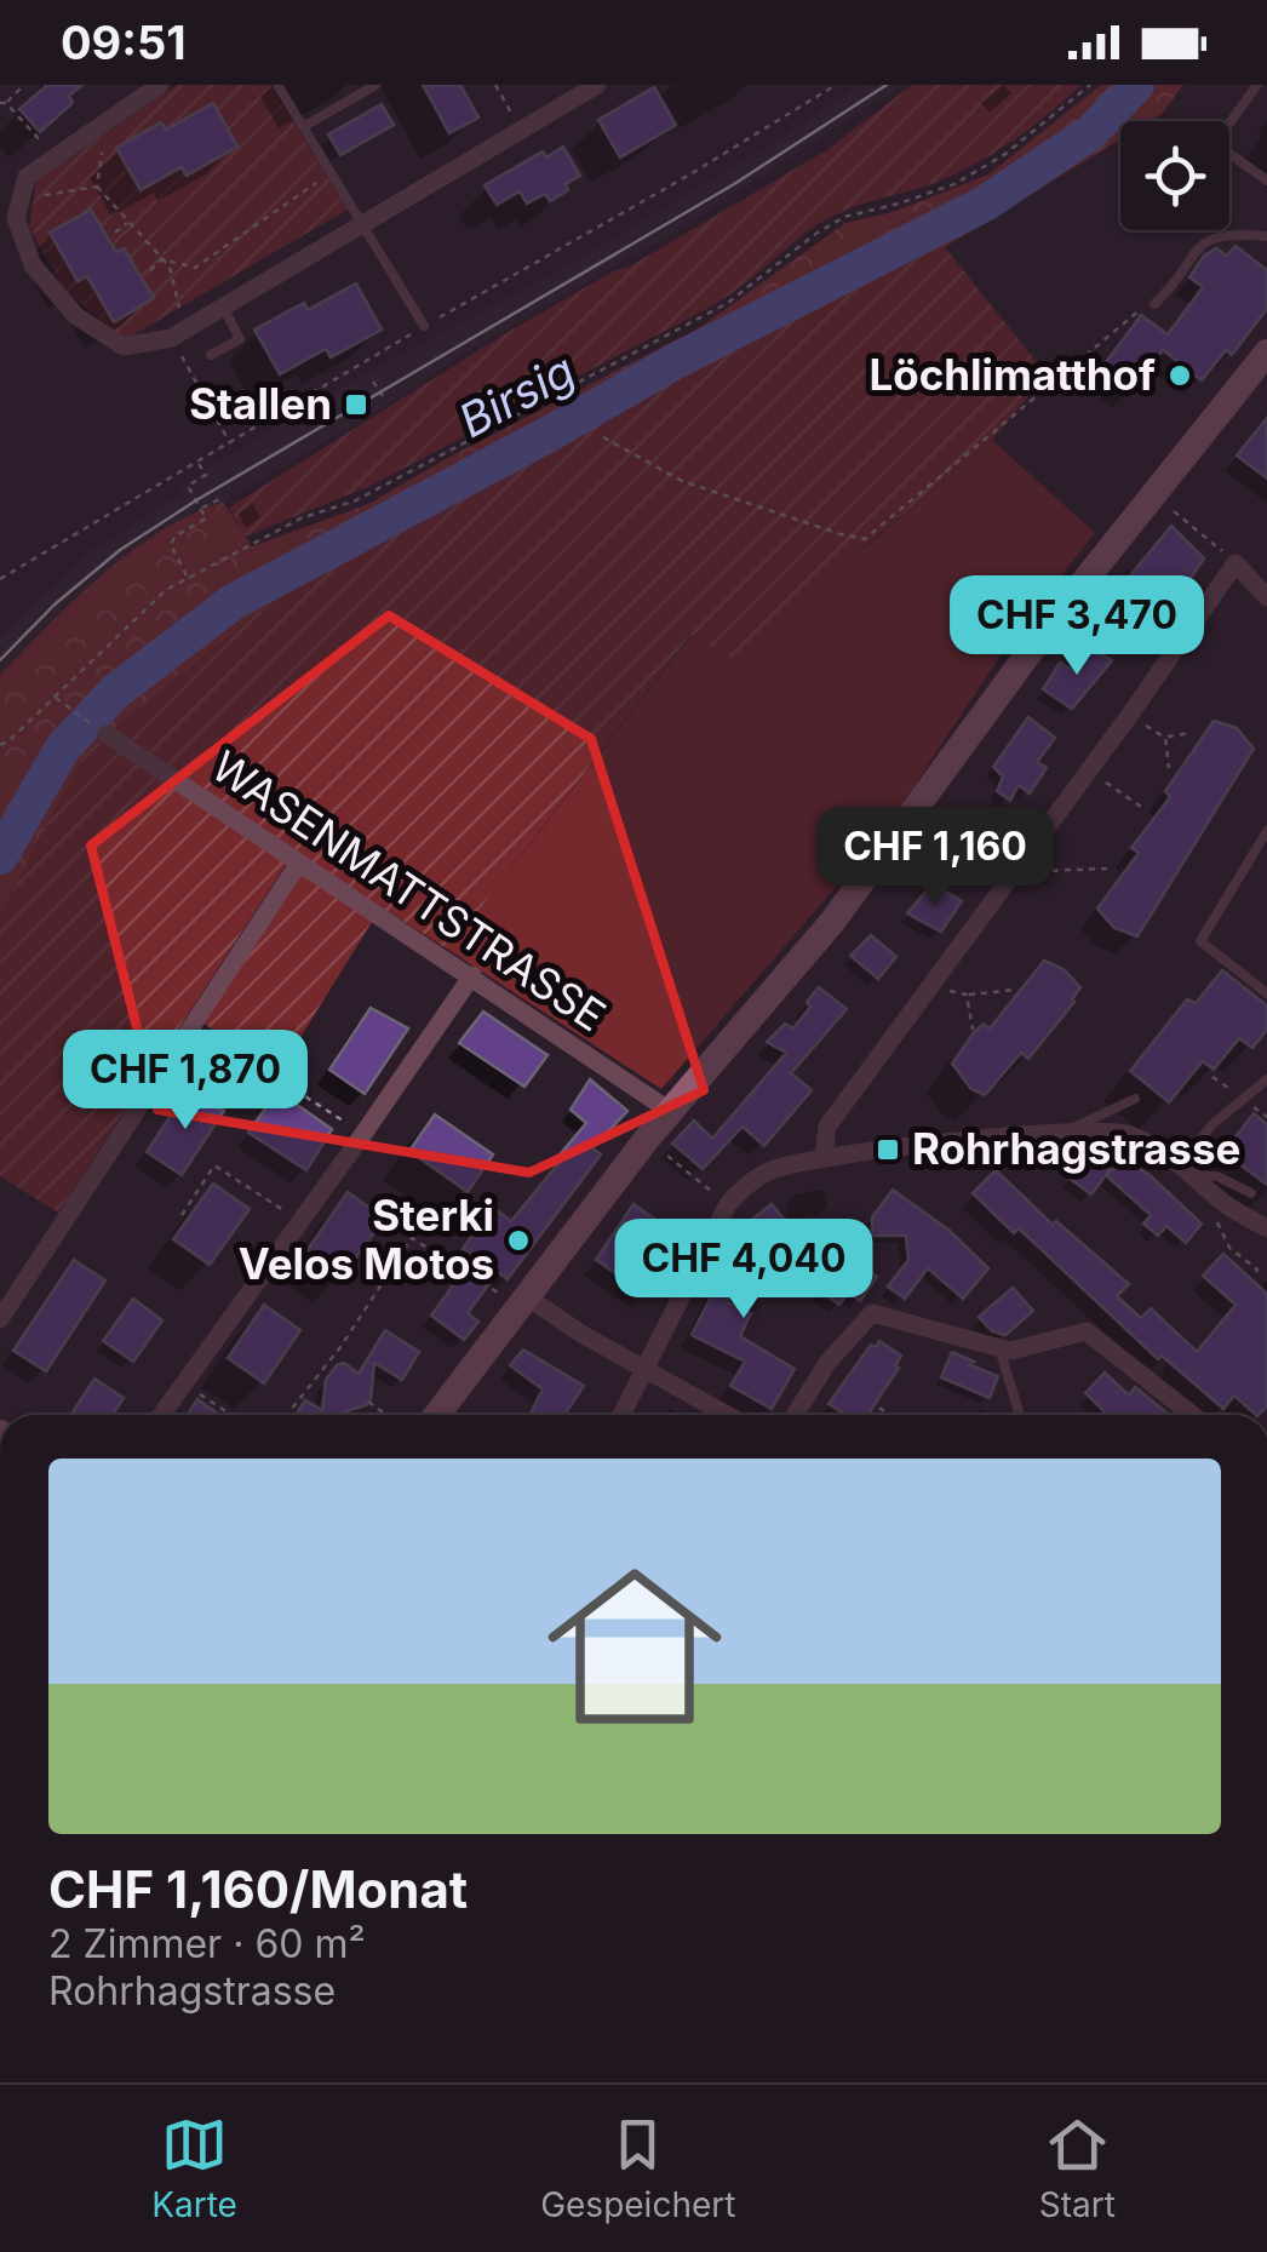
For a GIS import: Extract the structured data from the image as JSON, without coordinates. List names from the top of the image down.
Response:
{
  "streets": {
    "street": ["WASENMATTSTRASSE"]
  },
  "water": ["Birsig"],
  "places": {
    "other": ["Löchlimatthof", "Sterki Velos Motos"],
    "transit": ["Stallen", "Rohrhagstrasse"]
  },
  "page": {
    "status": "09:51",
    "price": [
      "CHF 3,470",
      "CHF 1,160",
      "CHF 1,870",
      "CHF 4,040"
    ],
    "list": [
      {
        "name": "CHF 1,160/Monat",
        "note": "2 Zimmer · 60 m² · Rohrhagstrasse"
      }
    ],
    "tabs": ["Karte", "Gespeichert", "Start"]
  }
}
